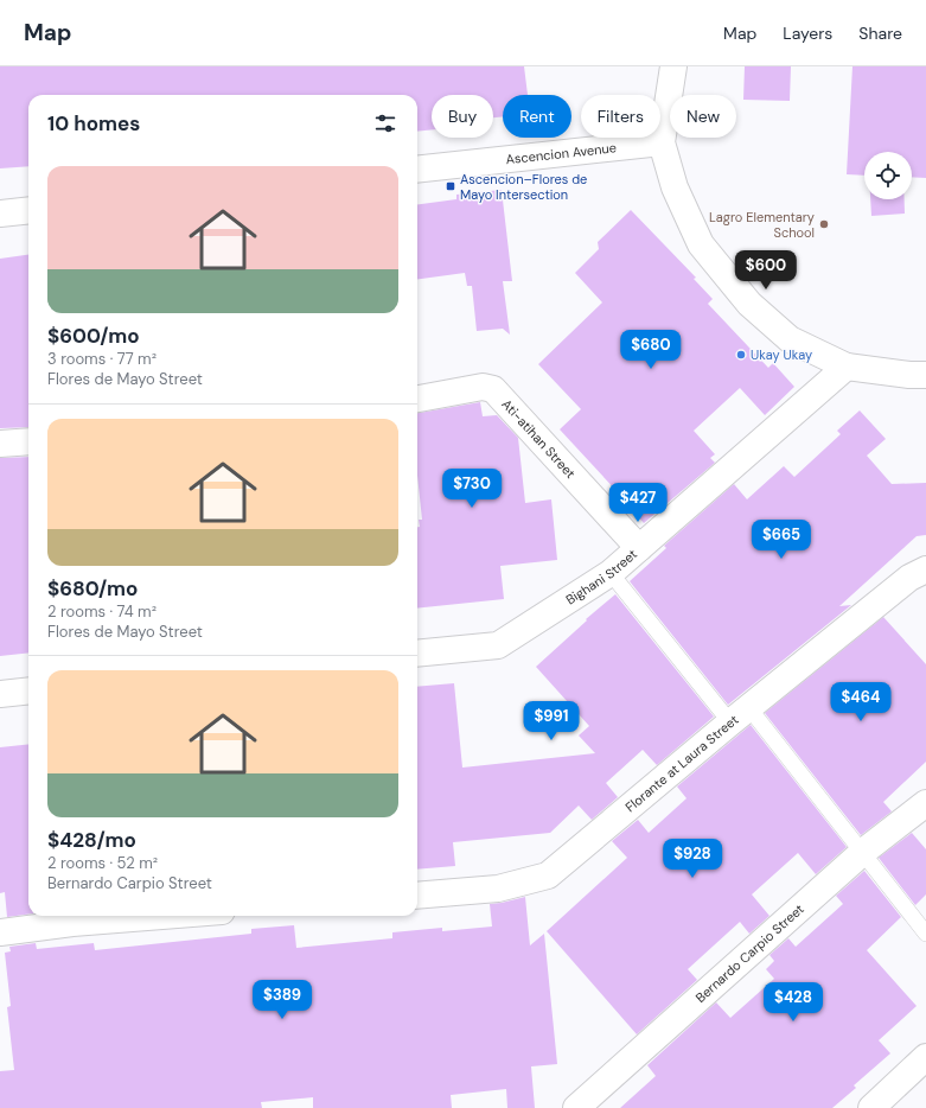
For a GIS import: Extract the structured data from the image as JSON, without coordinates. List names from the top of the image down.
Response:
{
  "streets": {
    "street": [
      "Ascencion Avenue",
      "Ati-atihan Street",
      "Bighani Street",
      "Florante at Laura Street",
      "Bernardo Carpio Street"
    ]
  },
  "crossings": [
    ["Ati-atihan Street", "Bighani Street"]
  ],
  "places": {
    "transit": ["Ascencion–Flores de Mayo Intersection"],
    "other": ["Lagro Elementary School", "Ukay Ukay"]
  },
  "page": {
    "header": "Map",
    "nav": ["Map", "Layers", "Share"],
    "chip": [
      "Buy",
      "Rent",
      "Filters",
      "New"
    ],
    "heading": "10 homes",
    "list": [
      {
        "name": "$600/mo",
        "note": "3 rooms · 77 m² · Flores de Mayo Street"
      },
      {
        "name": "$680/mo",
        "note": "2 rooms · 74 m² · Flores de Mayo Street"
      },
      {
        "name": "$428/mo",
        "note": "2 rooms · 52 m² · Bernardo Carpio Street"
      }
    ],
    "price": [
      "$600",
      "$680",
      "$730",
      "$427",
      "$665",
      "$464",
      "$991",
      "$928",
      "$389",
      "$428"
    ]
  }
}
